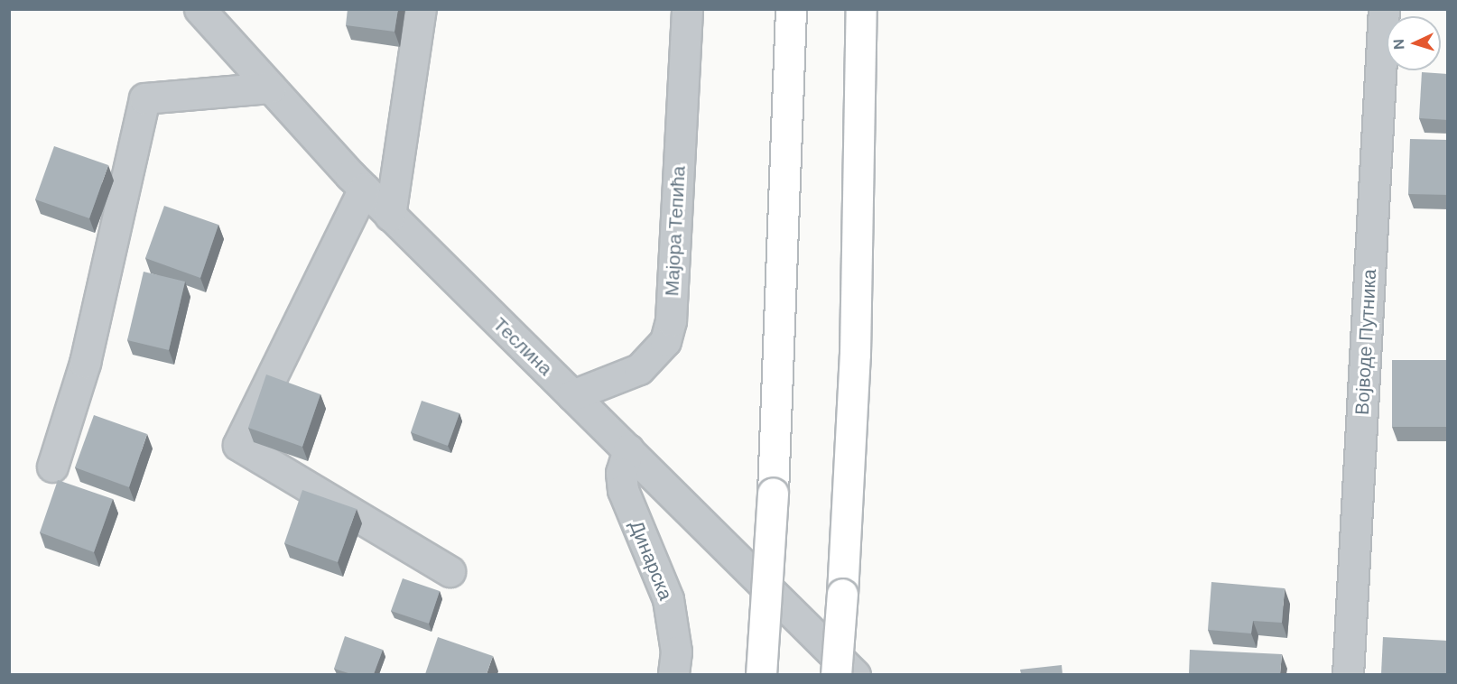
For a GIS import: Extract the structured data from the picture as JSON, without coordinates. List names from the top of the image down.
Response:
{
  "streets": {
    "street": [
      "Мајора Тепића",
      "Војводе Путника",
      "Теслина",
      "Динарска"
    ]
  },
  "crossings": [
    ["Мајора Тепића", "Теслина"],
    ["Теслина", "Динарска"]
  ],
  "north": "left"
}
